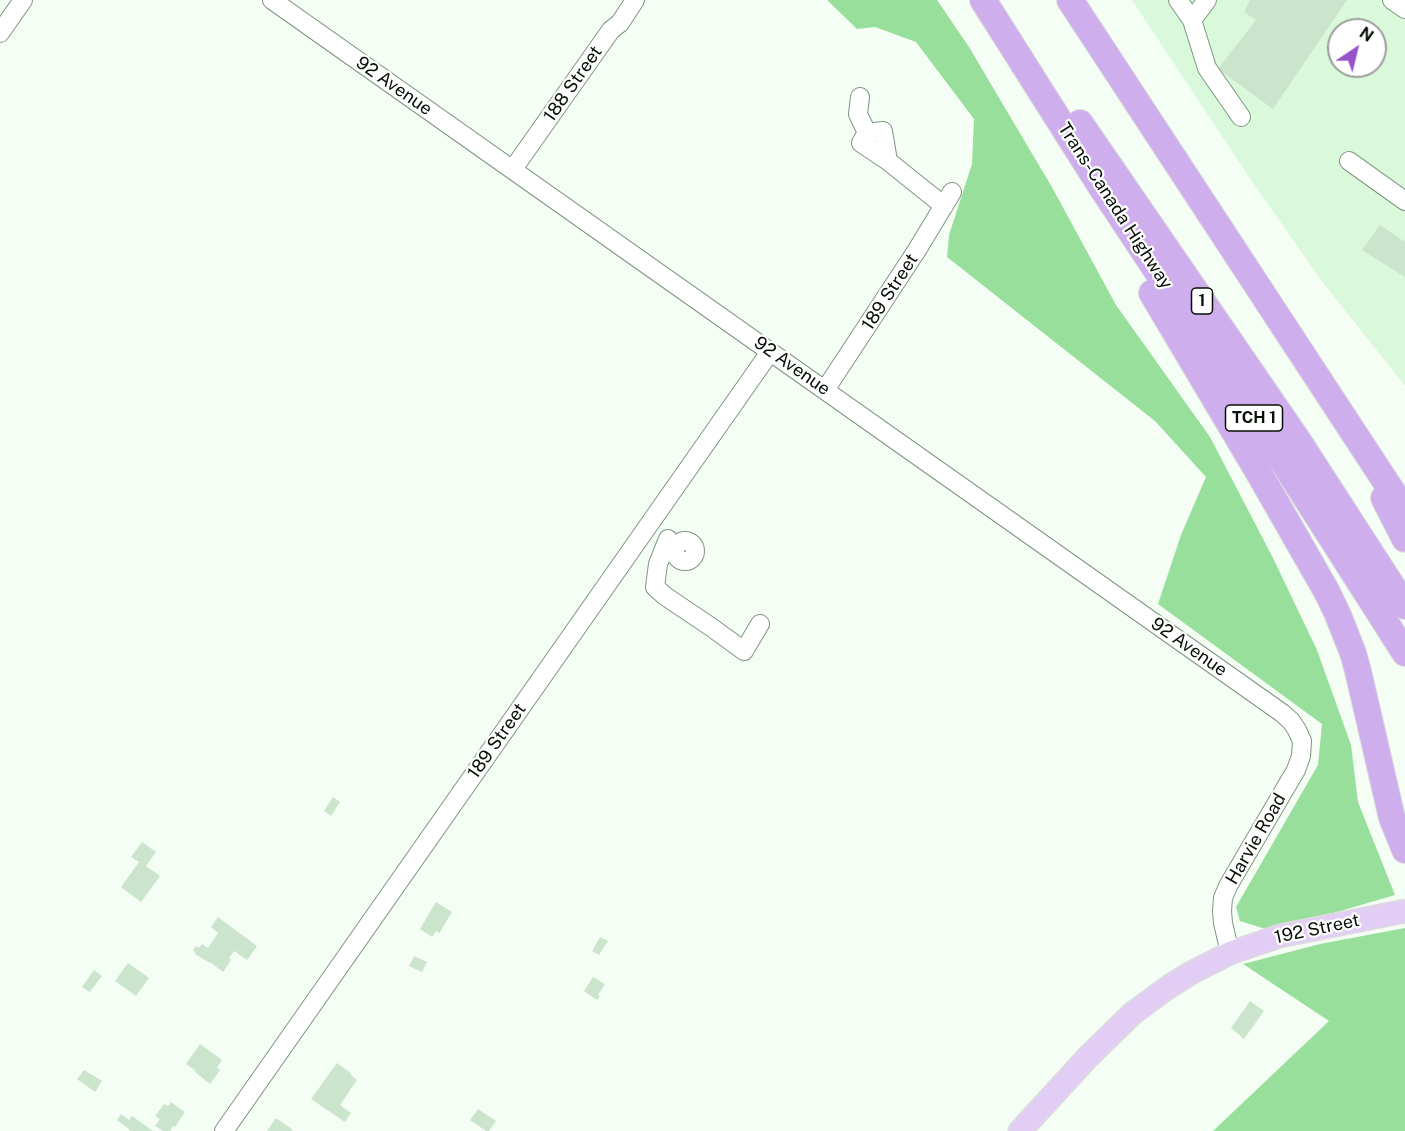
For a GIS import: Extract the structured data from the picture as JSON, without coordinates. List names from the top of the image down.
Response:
{
  "streets": {
    "highway": ["Trans-Canada Highway", "1", "TCH 1"],
    "main road": ["192 Street"],
    "street": [
      "188 Street",
      "92 Avenue",
      "189 Street",
      "Harvie Road"
    ]
  },
  "crossings": [
    ["188 Street", "92 Avenue"],
    ["92 Avenue", "189 Street"],
    ["92 Avenue", "Harvie Road"],
    ["Harvie Road", "192 Street"]
  ],
  "north": "top right"
}
